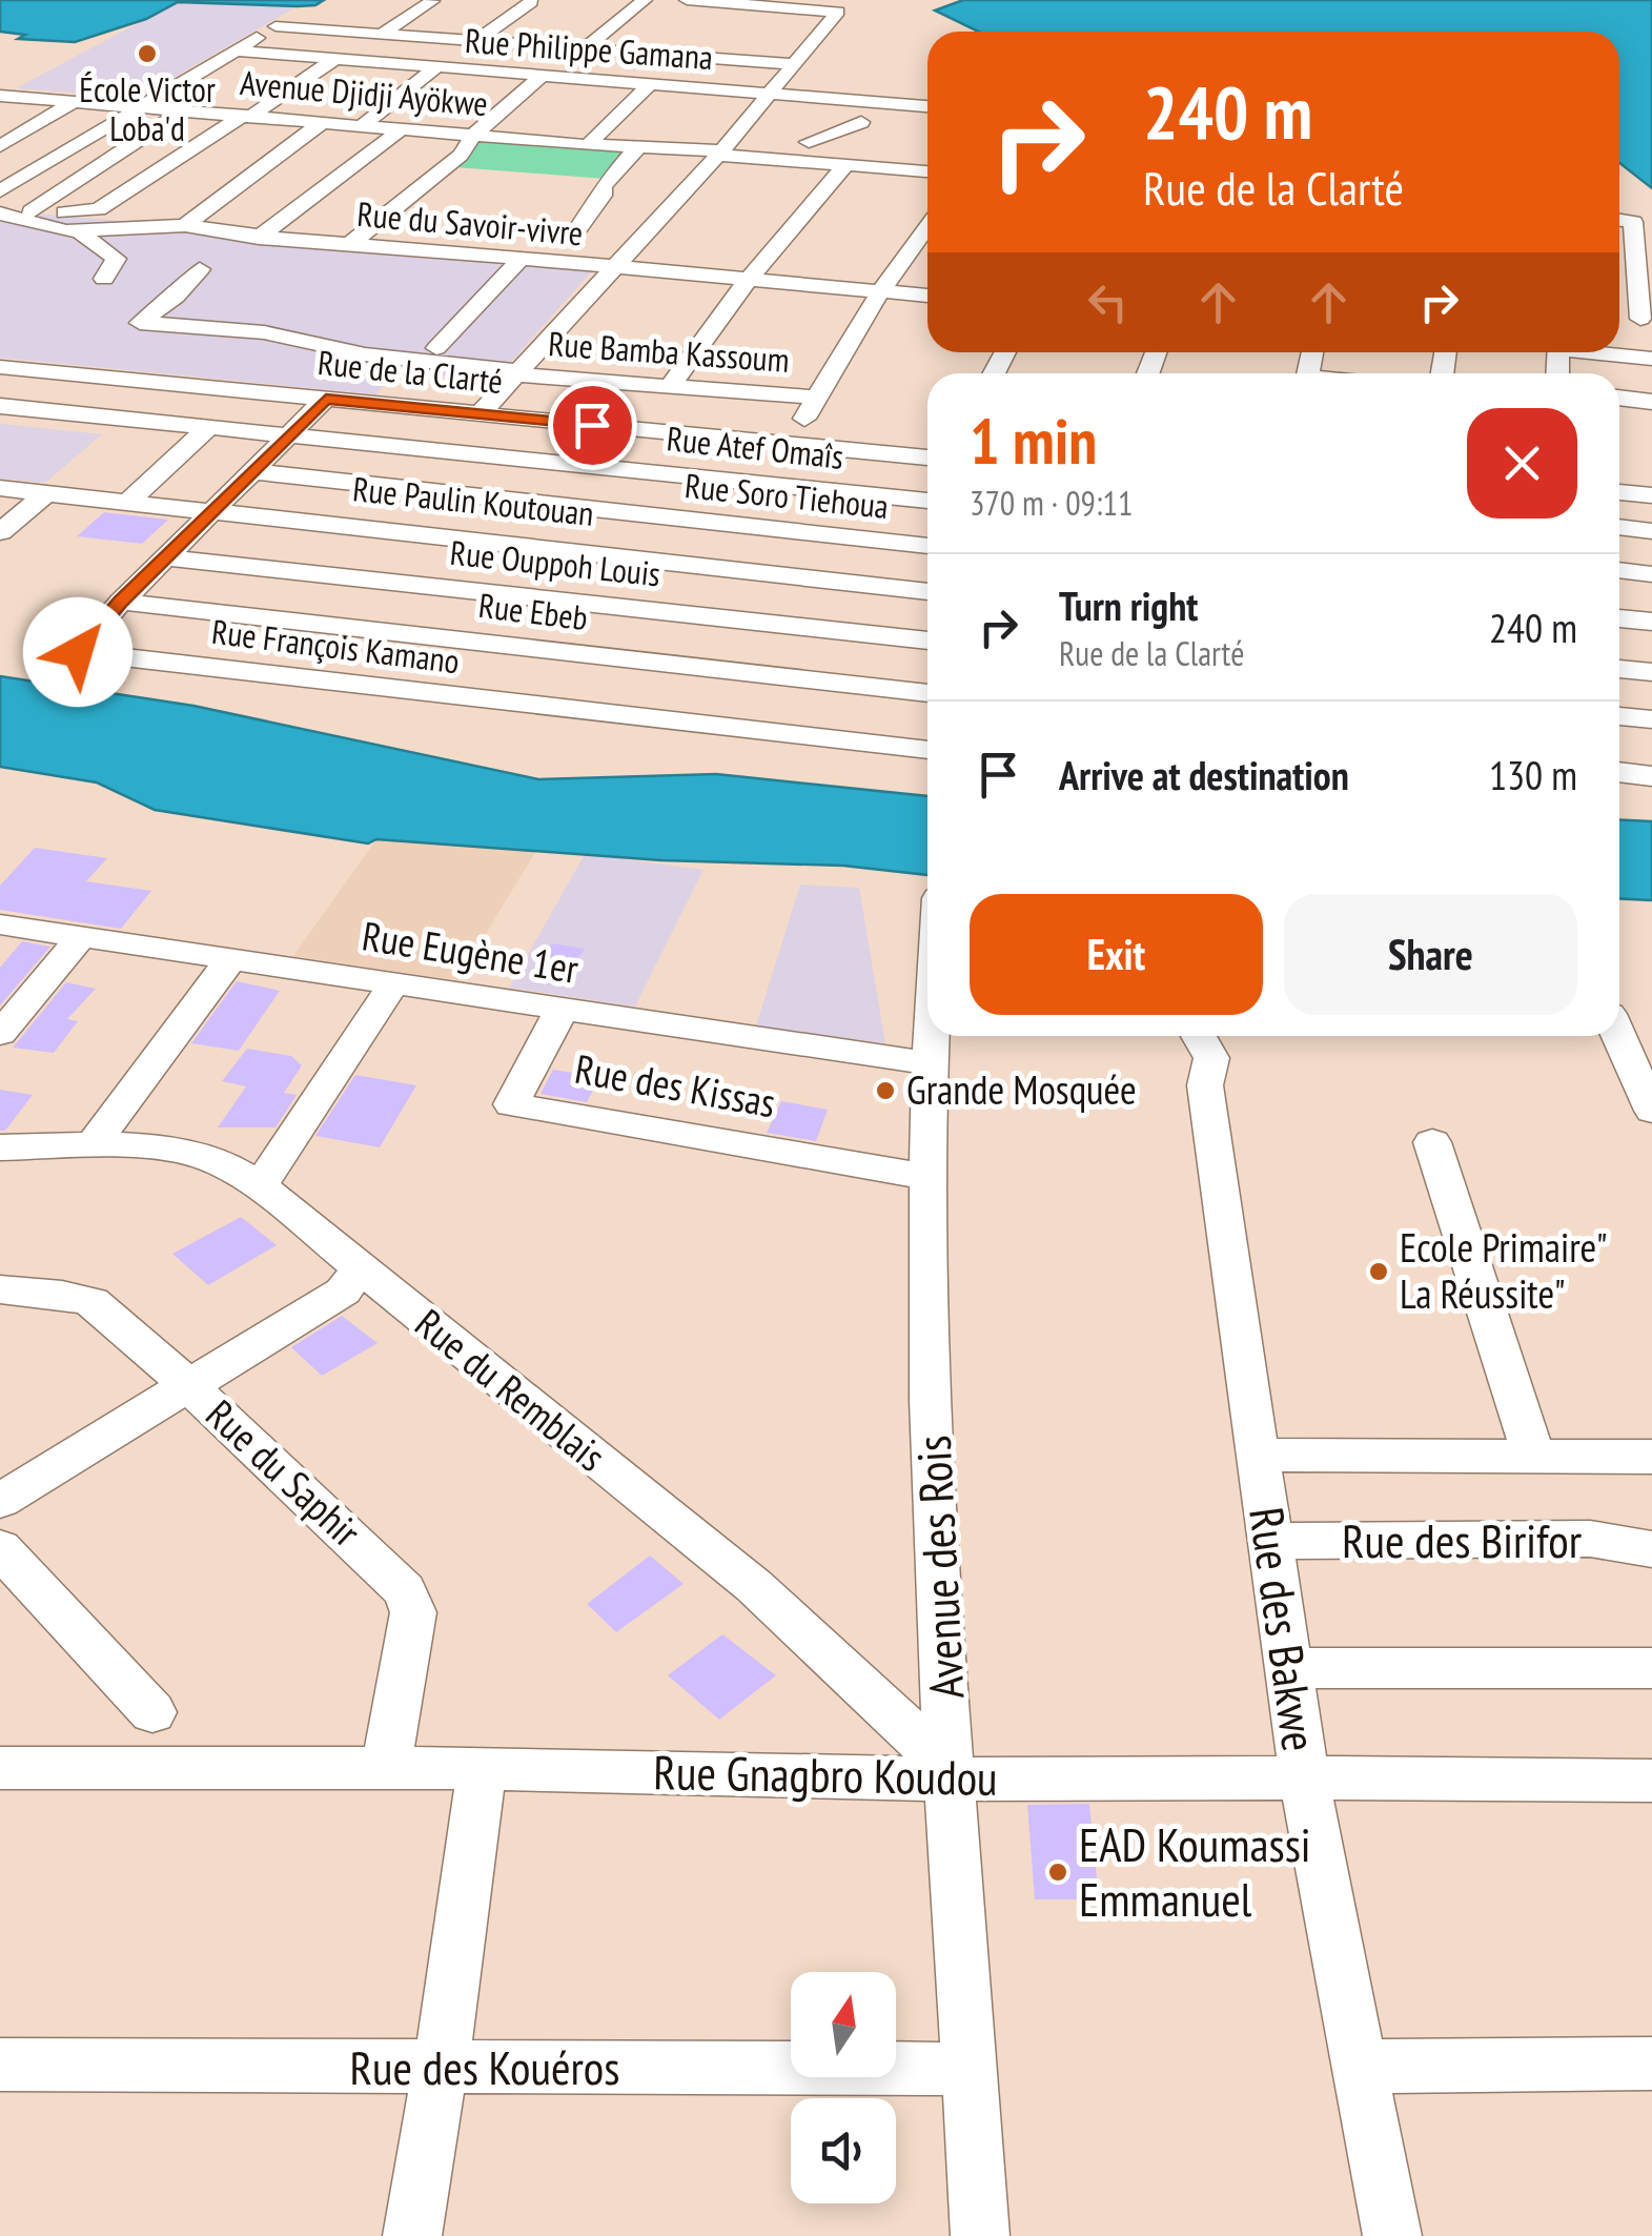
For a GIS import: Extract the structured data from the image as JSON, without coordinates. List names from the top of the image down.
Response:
{
  "streets": {
    "street": [
      "Rue Philippe Gamana",
      "Avenue Djidji Ayökwe",
      "Rue du Savoir-vivre",
      "Rue Bamba Kassoum",
      "Rue de la Clarté",
      "Rue Atef Omaîs",
      "Rue Soro Tiehoua",
      "Rue Paulin Koutouan",
      "Rue Ouppoh Louis",
      "Rue Ebeb",
      "Rue François Kamano",
      "Rue Eugène 1er",
      "Rue des Kissas",
      "Rue du Remblais",
      "Rue du Saphir",
      "Rue des Birifor",
      "Avenue des Rois",
      "Rue des Bakwe",
      "Rue Gnagbro Koudou",
      "Rue des Kouéros"
    ]
  },
  "crossings": [
    ["Rue de la Clarté", "Rue François Kamano"],
    ["Rue Atef Omaîs", "Rue François Kamano"],
    ["Rue Soro Tiehoua", "Rue François Kamano"],
    ["Rue Paulin Koutouan", "Rue François Kamano"],
    ["Rue Ouppoh Louis", "Rue François Kamano"],
    ["Rue Ebeb", "Rue François Kamano"],
    ["Rue Eugène 1er", "Rue des Kissas"],
    ["Rue Eugène 1er", "Avenue des Rois"],
    ["Rue des Kissas", "Avenue des Rois"],
    ["Rue du Remblais", "Avenue des Rois"],
    ["Rue du Remblais", "Rue Gnagbro Koudou"],
    ["Rue du Saphir", "Rue Gnagbro Koudou"],
    ["Rue des Birifor", "Rue des Bakwe"],
    ["Avenue des Rois", "Rue Gnagbro Koudou"],
    ["Avenue des Rois", "Rue des Kouéros"],
    ["Rue des Bakwe", "Rue Gnagbro Koudou"]
  ],
  "places": [
    "École Victor Loba'd",
    "Grande Mosquée",
    "Ecole Primaire\" La Réussite\"",
    "EAD Koumassi Emmanuel"
  ],
  "north": "top",
  "page": {
    "turn": ["240 m", "Rue de la Clarté"],
    "heading": ["1 min", "370 m · 09:11"],
    "list": [
      {
        "name": "Turn right",
        "note": "Rue de la Clarté",
        "value": "240 m"
      },
      {
        "name": "Arrive at destination",
        "value": "130 m"
      }
    ],
    "buttons": ["Exit", "Share"]
  }
}
